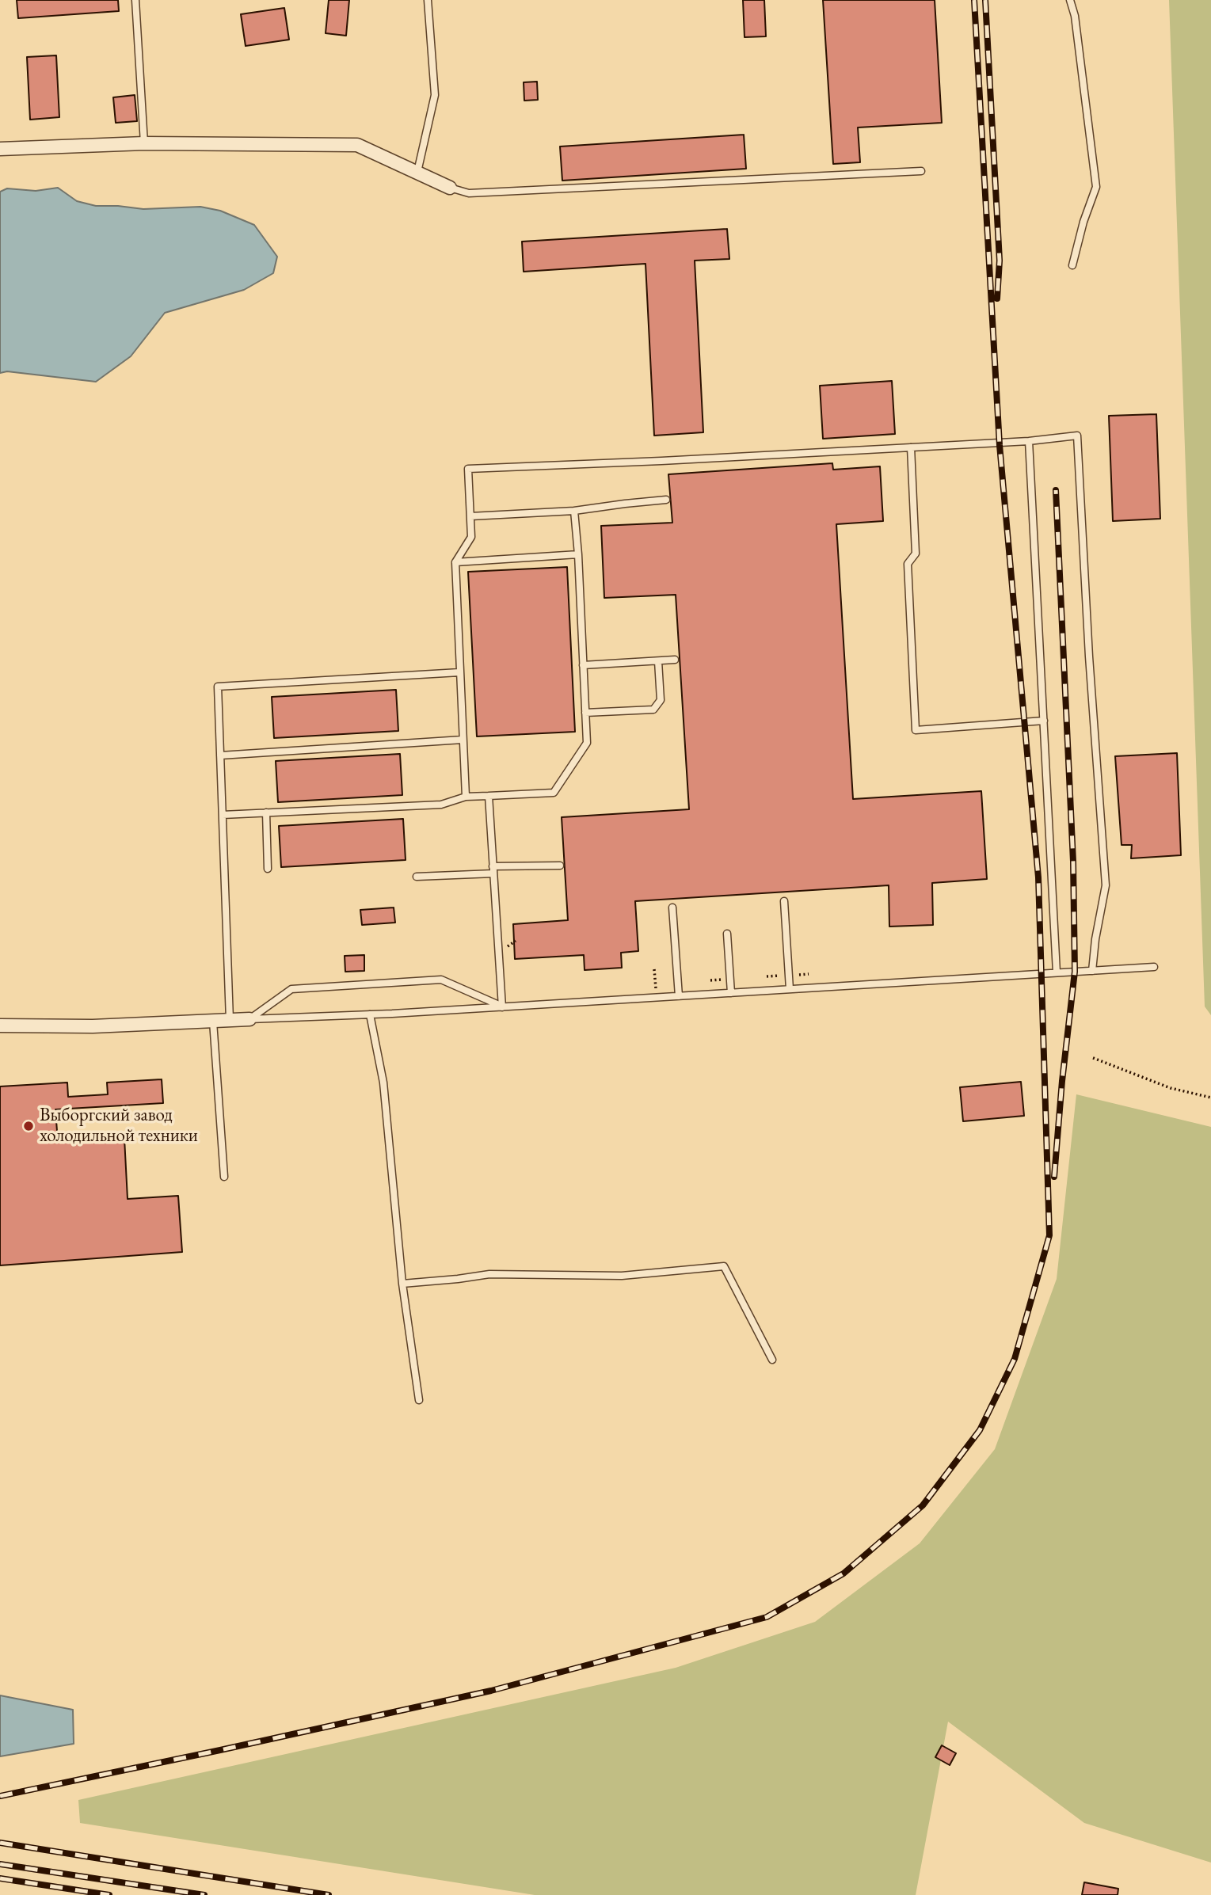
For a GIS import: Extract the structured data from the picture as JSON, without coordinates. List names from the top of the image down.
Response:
{
  "places": ["Выборгский завод холодильной техники"]
}
